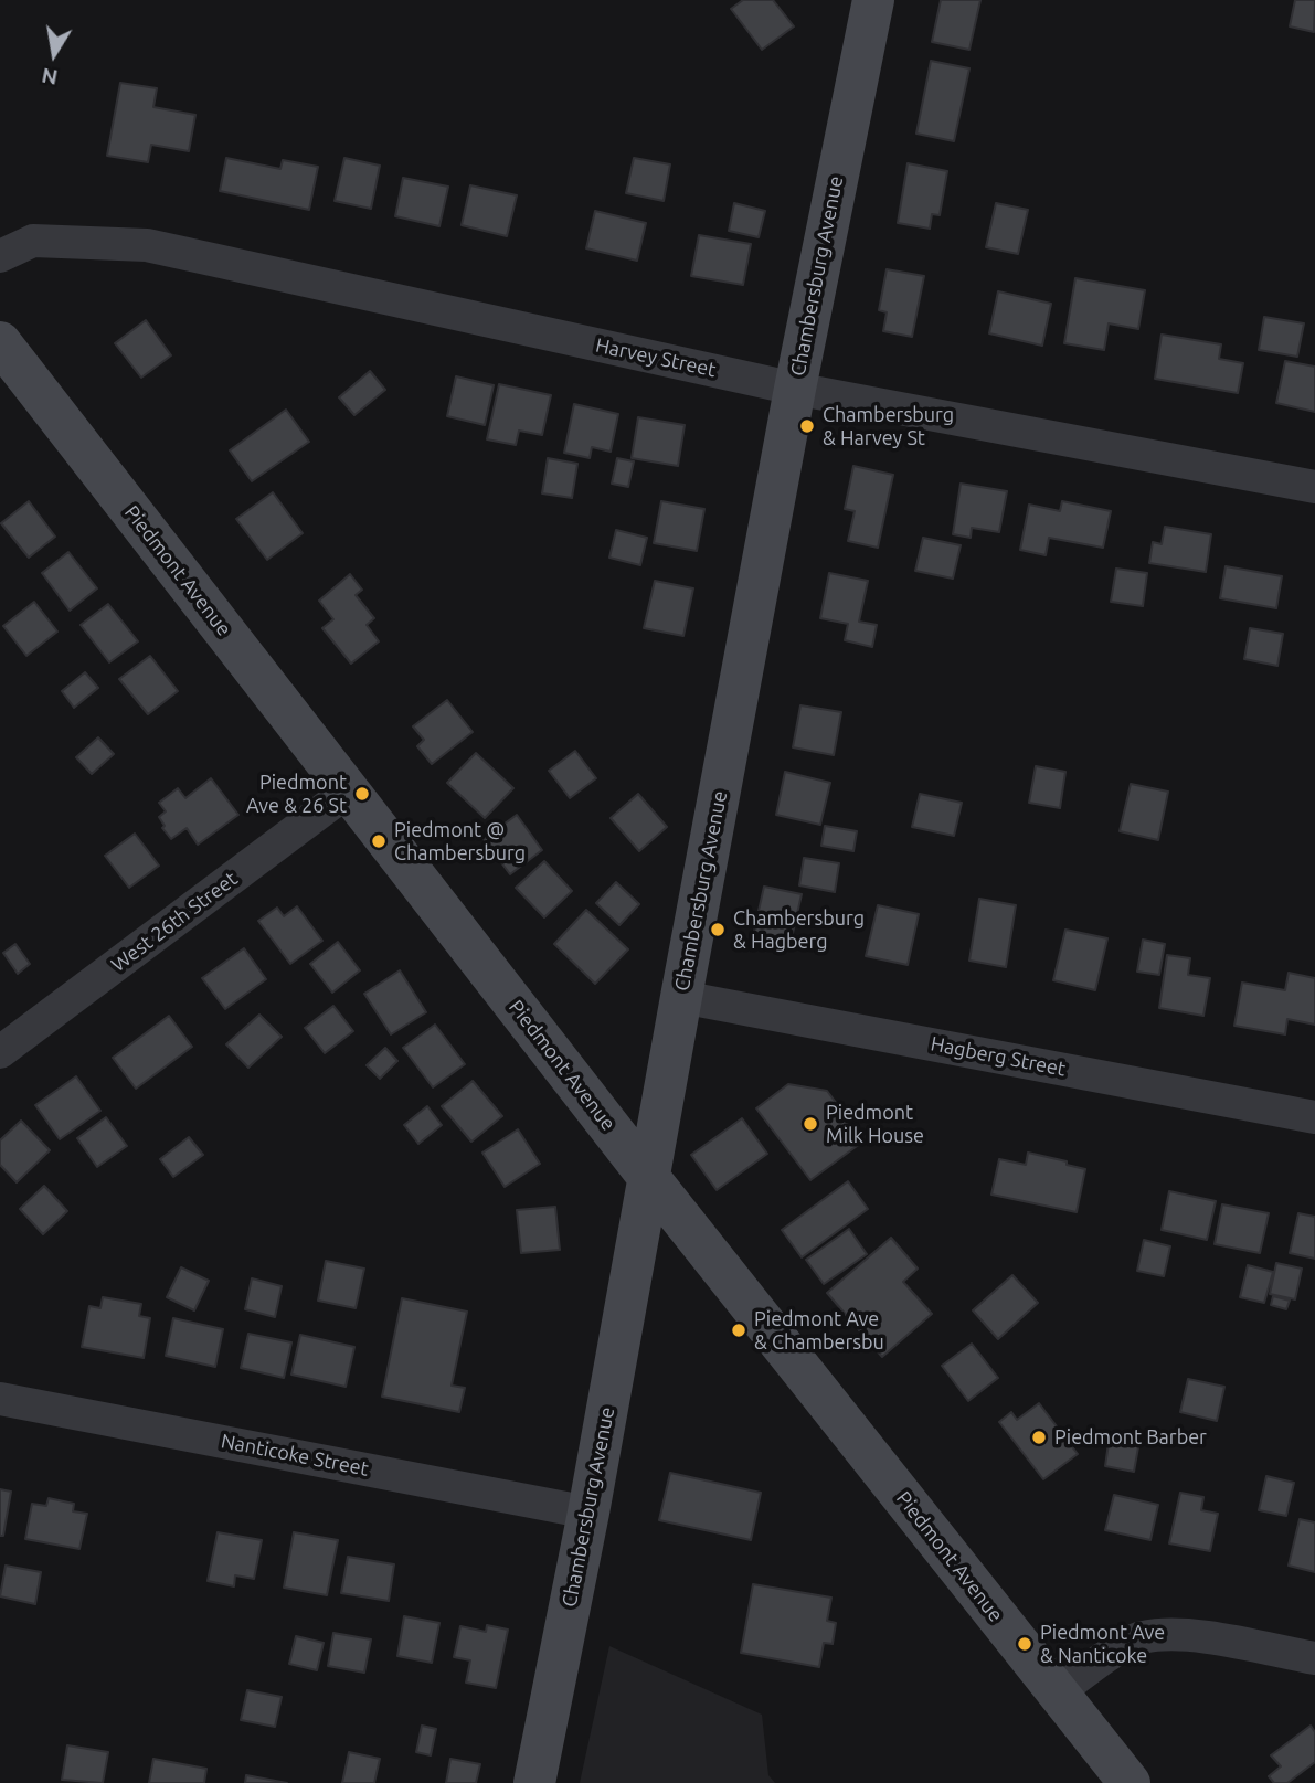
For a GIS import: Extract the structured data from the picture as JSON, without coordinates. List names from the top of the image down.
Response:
{
  "streets": {
    "main road": ["Chambersburg Avenue", "Piedmont Avenue"],
    "street": [
      "Harvey Street",
      "West 26th Street",
      "Hagberg Street",
      "Nanticoke Street"
    ]
  },
  "crossings": [
    ["Chambersburg Avenue", "Harvey Street"],
    ["Chambersburg Avenue", "Piedmont Avenue"],
    ["Chambersburg Avenue", "Hagberg Street"],
    ["Chambersburg Avenue", "Nanticoke Street"],
    ["Piedmont Avenue", "West 26th Street"]
  ],
  "places": [
    "Chambersburg & Harvey St",
    "Piedmont Ave & 26 St",
    "Piedmont @ Chambersburg",
    "Chambersburg & Hagberg",
    "Piedmont Milk House",
    "Piedmont Ave & Chambersbu",
    "Piedmont Barber",
    "Piedmont Ave & Nanticoke"
  ],
  "north": "bottom"
}
